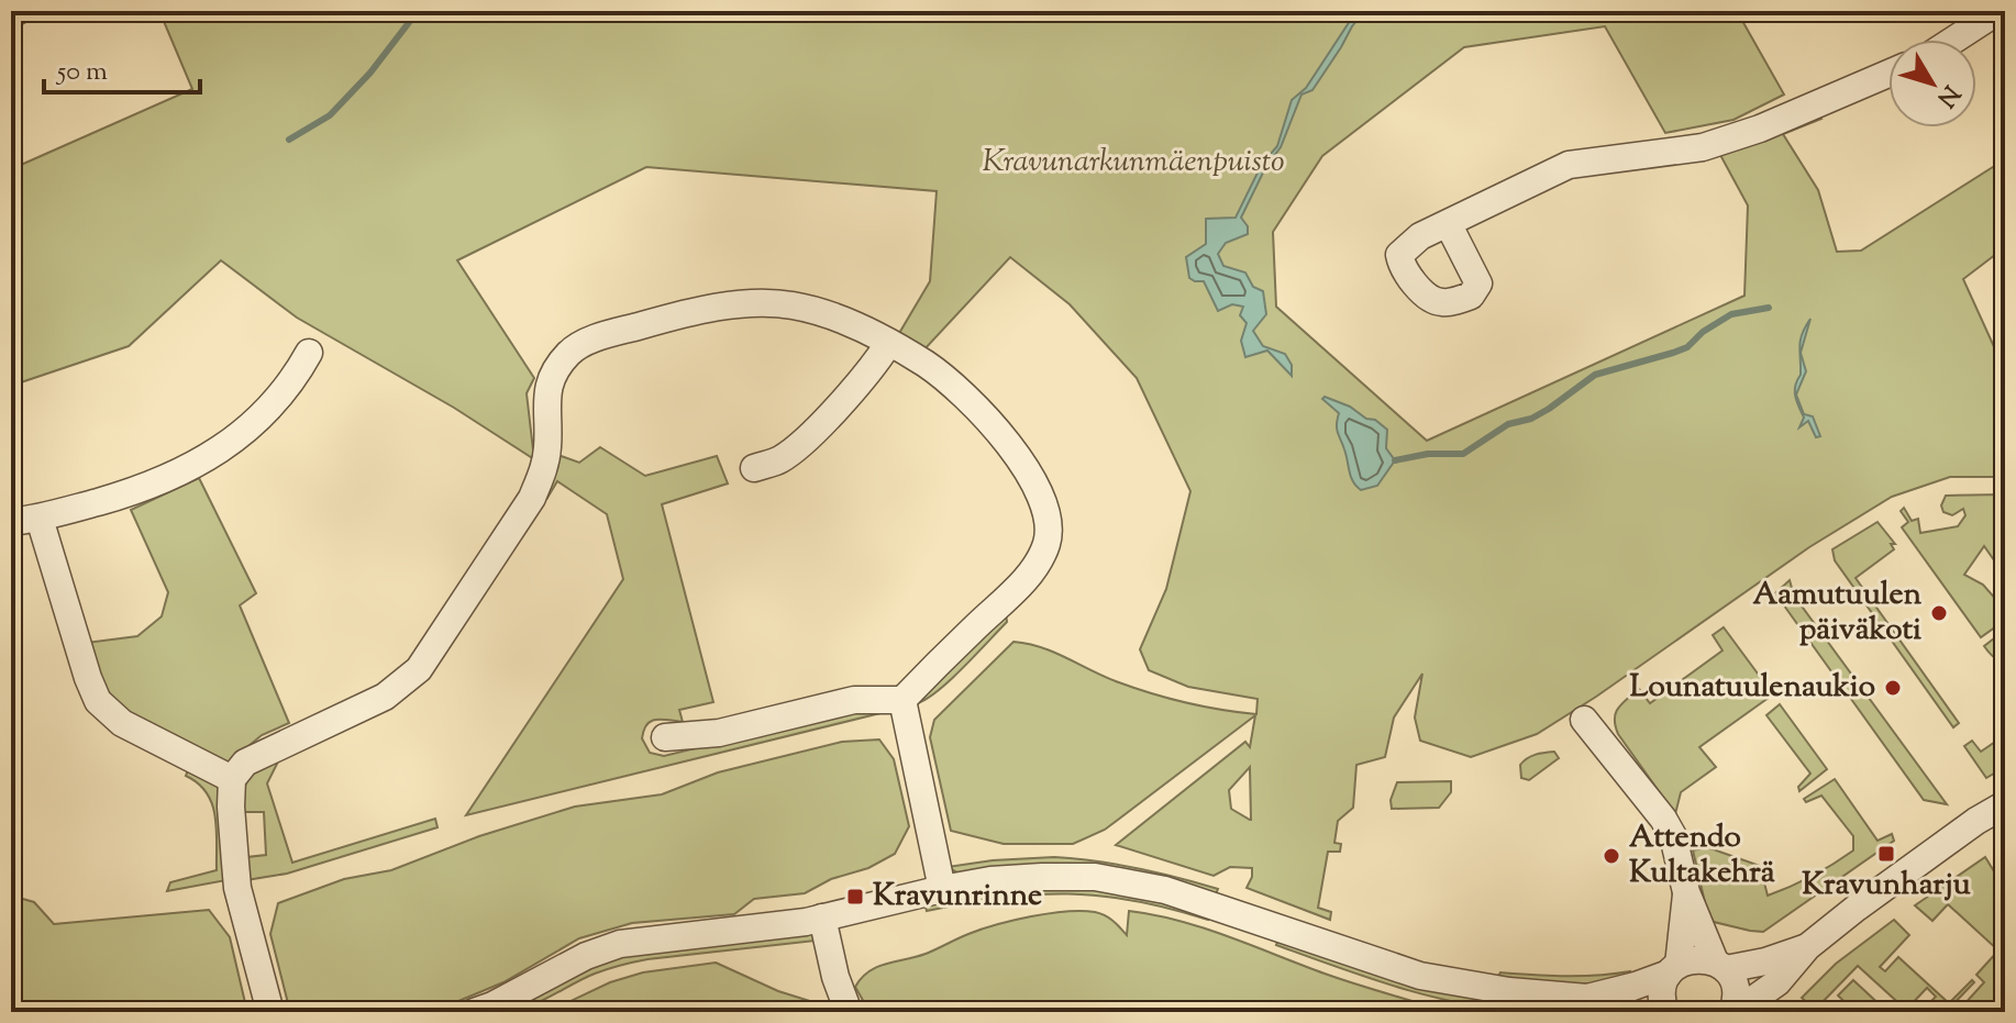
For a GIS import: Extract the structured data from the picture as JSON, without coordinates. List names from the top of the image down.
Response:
{
  "parks": ["Kravunarkunmäenpuisto"],
  "places": {
    "other": ["Aamutuulen päiväkoti", "Lounatuulenaukio", "Attendo Kultakehrä"],
    "transit": ["Kravunharju", "Kravunrinne"]
  },
  "scale_bar": "50 m",
  "north": "bottom right"
}
